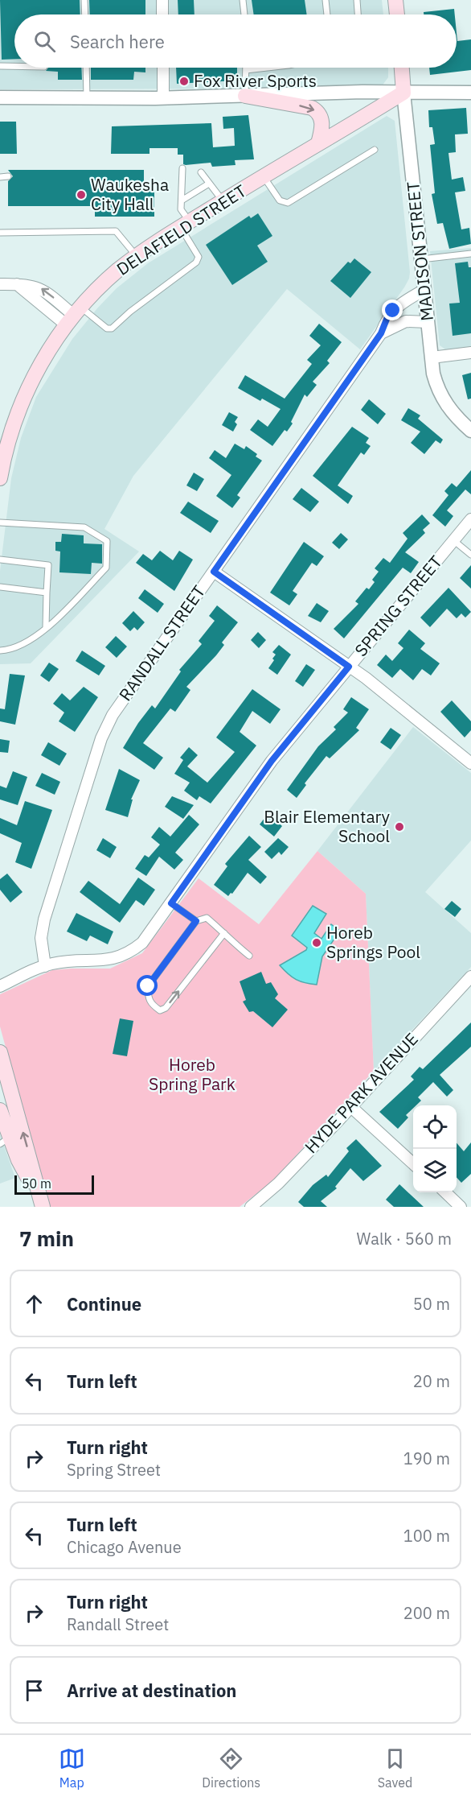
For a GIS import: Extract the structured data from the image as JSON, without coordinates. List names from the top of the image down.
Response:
{
  "streets": {
    "main road": ["DELAFIELD STREET", "MADISON STREET"],
    "street": ["SPRING STREET", "RANDALL STREET", "HYDE PARK AVENUE"]
  },
  "crossings": [
    ["DELAFIELD STREET", "MADISON STREET"],
    ["MADISON STREET", "RANDALL STREET"],
    ["SPRING STREET", "RANDALL STREET"]
  ],
  "parks": ["Horeb Spring Park"],
  "places": [
    "Fox River Sports",
    "Waukesha City Hall",
    "Blair Elementary School",
    "Horeb Springs Pool"
  ],
  "scale_bar": "50 m",
  "page": {
    "search": "Search here",
    "scale": "50 m",
    "heading": ["7 min", "Walk · 560 m"],
    "list": [
      ["Continue", "50 m"],
      ["Turn left", "20 m"],
      ["Turn right", "Spring Street", "190 m"],
      ["Turn left", "Chicago Avenue", "100 m"],
      ["Turn right", "Randall Street", "200 m"],
      "Arrive at destination"
    ],
    "nav": ["Map", "Directions", "Saved"]
  }
}
